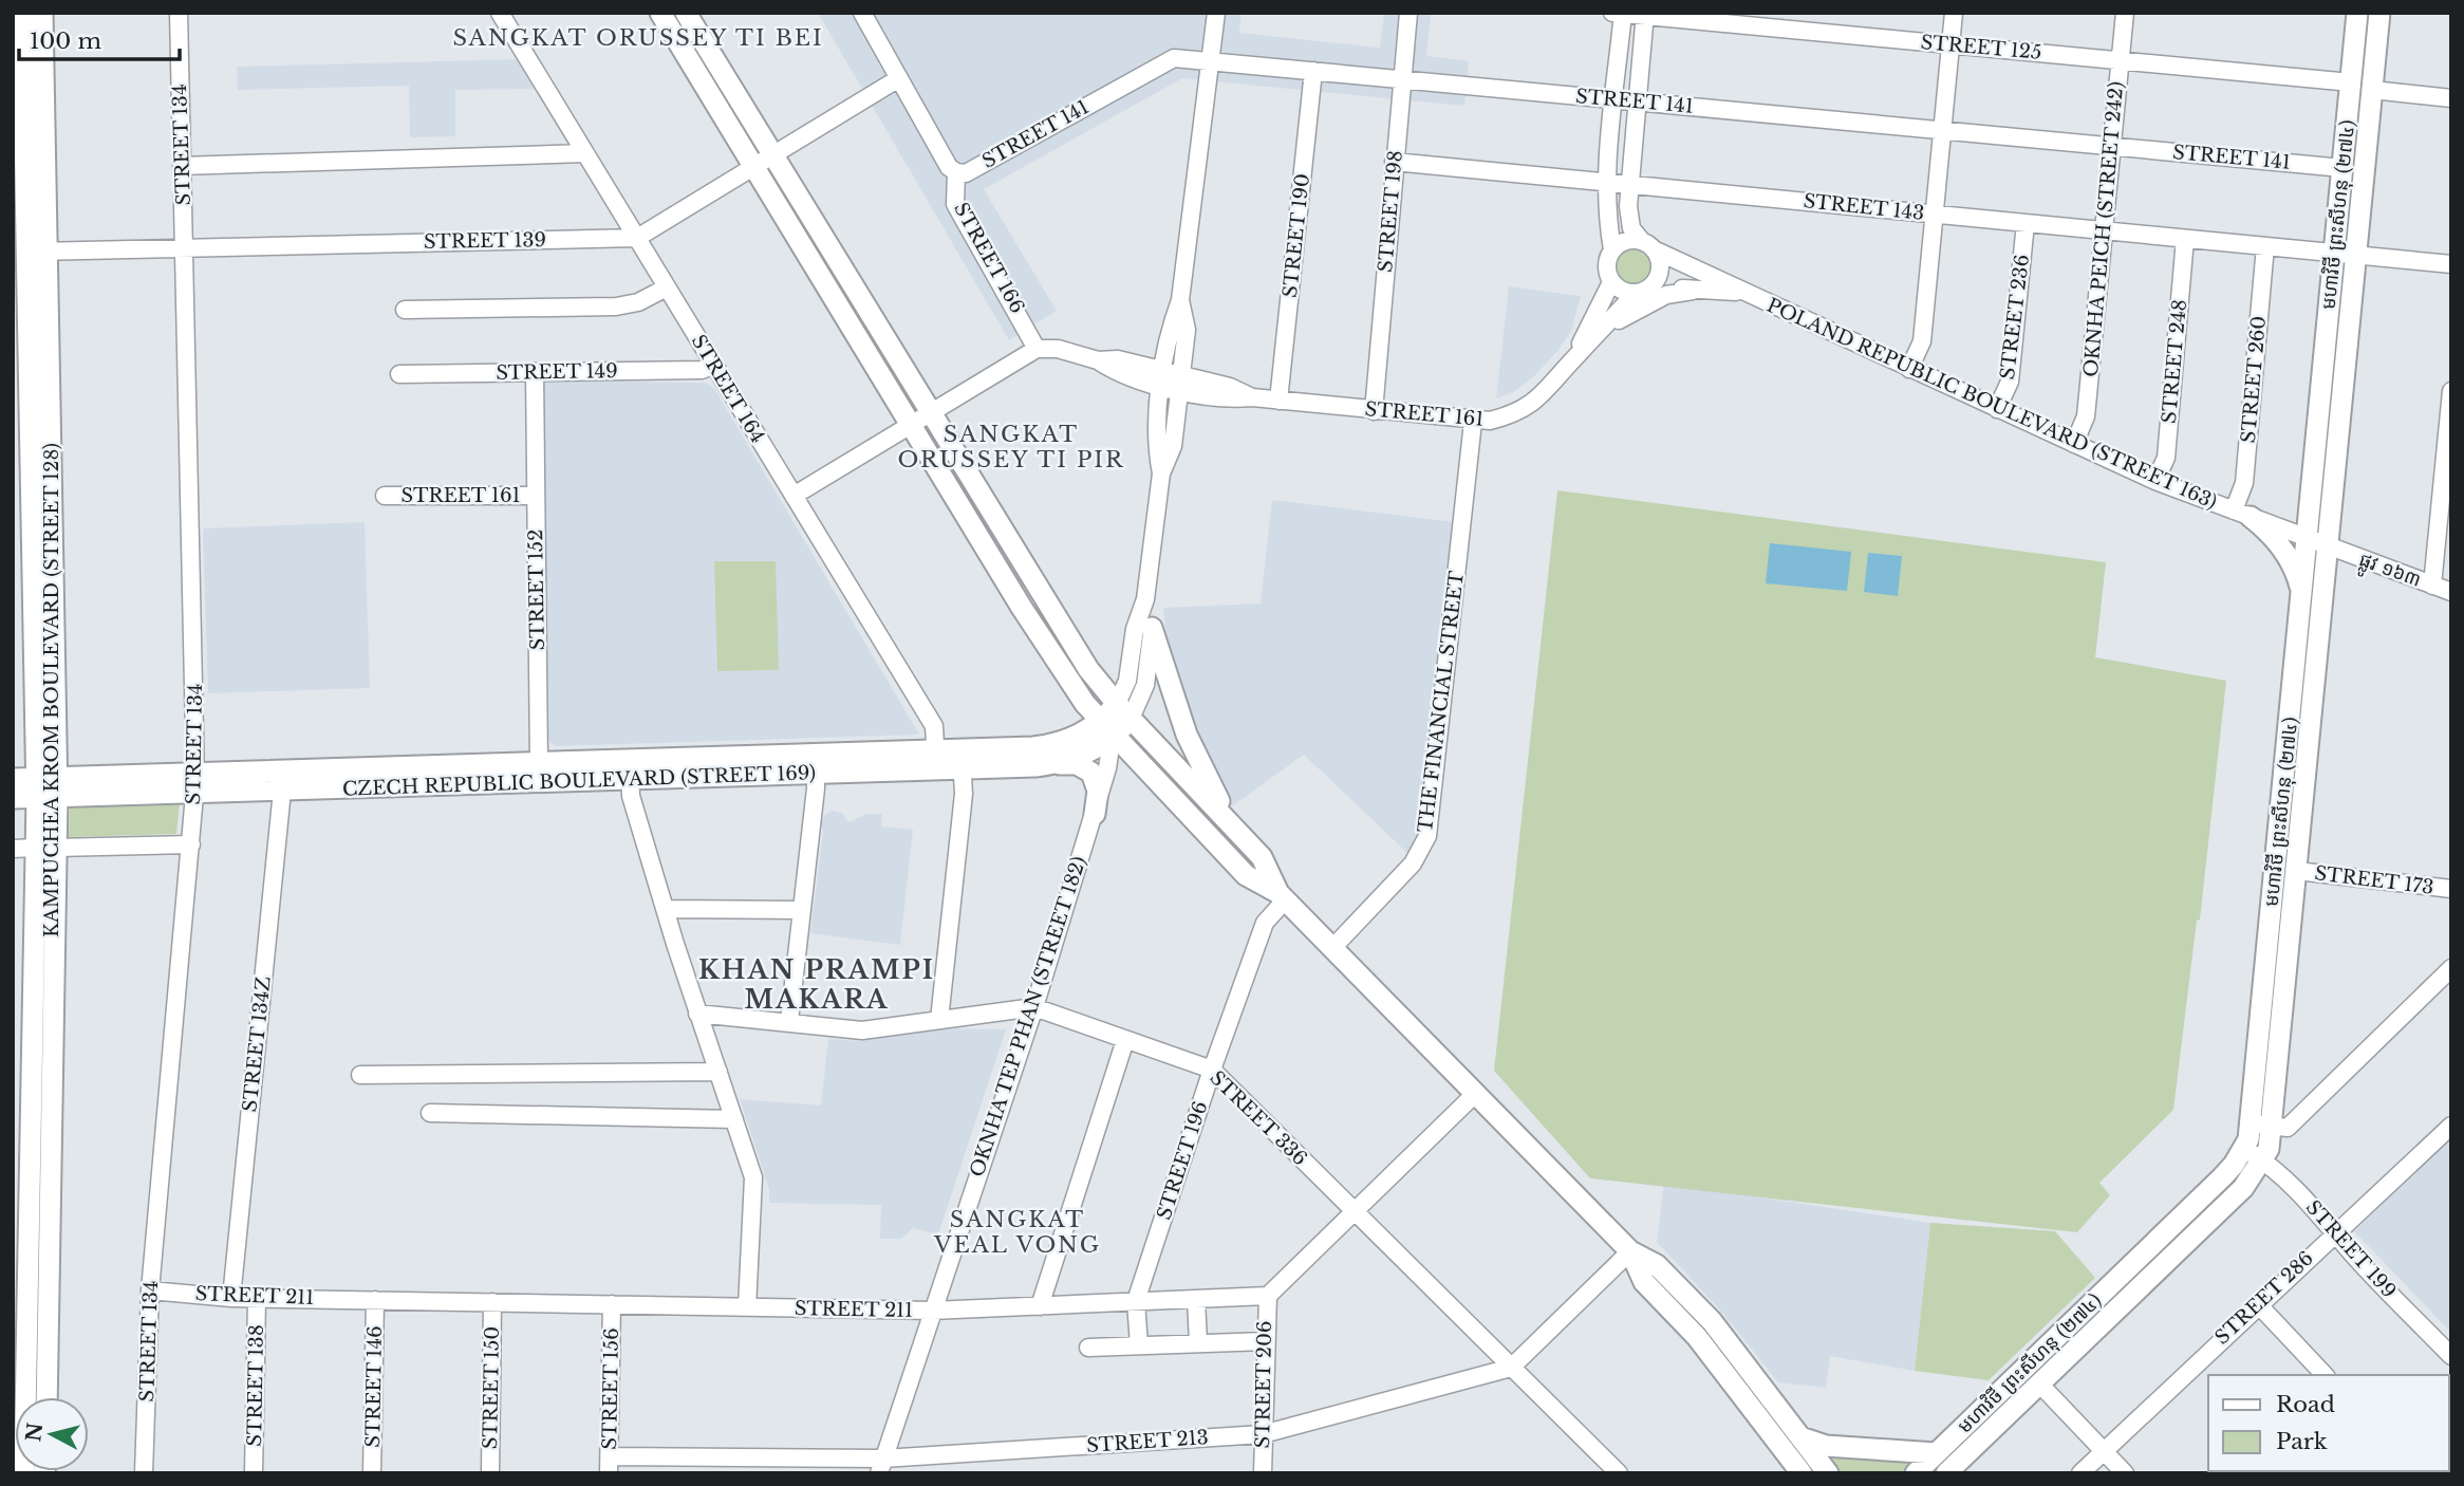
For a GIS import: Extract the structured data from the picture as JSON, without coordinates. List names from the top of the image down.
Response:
{
  "streets": {
    "main road": ["មហាវិថី ព្រះសីហនុ (២៧៤)", "KAMPUCHEA KROM BOULEVARD (STREET 128)", "CZECH REPUBLIC BOULEVARD (STREET 169)"],
    "street": [
      "STREET 125",
      "STREET 141",
      "STREET 134",
      "STREET 143",
      "STREET 198",
      "OKNHA PEICH (STREET 242)",
      "STREET 190",
      "STREET 139",
      "STREET 166",
      "STREET 236",
      "STREET 248",
      "STREET 149",
      "STREET 260",
      "STREET 164",
      "POLAND REPUBLIC BOULEVARD (STREET 163)",
      "STREET 161",
      "ផ្លូវ ១៦៣",
      "STREET 152",
      "THE FINANCIAL STREET",
      "STREET 173",
      "OKNHA TEP PHAN (STREET 182)",
      "STREET 134Z",
      "STREET 336",
      "STREET 196",
      "STREET 199",
      "STREET 211",
      "STREET 286",
      "STREET 206",
      "STREET 138",
      "STREET 146",
      "STREET 150",
      "STREET 156",
      "STREET 213"
    ]
  },
  "crossings": [
    ["STREET 125", "មហាវិថី ព្រះសីហនុ (២៧៤)"],
    ["STREET 125", "OKNHA PEICH (STREET 242)"],
    ["STREET 141", "STREET 198"],
    ["STREET 141", "មហាវិថី ព្រះសីហនុ (២៧៤)"],
    ["STREET 141", "OKNHA PEICH (STREET 242)"],
    ["STREET 141", "STREET 190"],
    ["STREET 141", "STREET 166"],
    ["STREET 134", "STREET 139"],
    ["STREET 134", "CZECH REPUBLIC BOULEVARD (STREET 169)"],
    ["STREET 134", "STREET 211"],
    ["STREET 143", "STREET 198"],
    ["STREET 143", "មហាវិថី ព្រះសីហនុ (២៧៤)"],
    ["STREET 143", "OKNHA PEICH (STREET 242)"],
    ["STREET 143", "STREET 236"],
    ["STREET 143", "STREET 248"],
    ["STREET 143", "STREET 260"],
    ["STREET 198", "STREET 161"],
    ["មហាវិថី ព្រះសីហនុ (២៧៤)", "POLAND REPUBLIC BOULEVARD (STREET 163)"],
    ["មហាវិថី ព្រះសីហនុ (២៧៤)", "ផ្លូវ ១៦៣"],
    ["មហាវិថី ព្រះសីហនុ (២៧៤)", "STREET 173"],
    ["មហាវិថី ព្រះសីហនុ (២៧៤)", "STREET 199"],
    ["OKNHA PEICH (STREET 242)", "POLAND REPUBLIC BOULEVARD (STREET 163)"],
    ["STREET 190", "STREET 161"],
    ["STREET 139", "STREET 164"],
    ["STREET 139", "KAMPUCHEA KROM BOULEVARD (STREET 128)"],
    ["STREET 166", "STREET 161"],
    ["STREET 236", "POLAND REPUBLIC BOULEVARD (STREET 163)"],
    ["STREET 248", "POLAND REPUBLIC BOULEVARD (STREET 163)"],
    ["STREET 149", "STREET 164"],
    ["STREET 149", "STREET 152"],
    ["STREET 260", "POLAND REPUBLIC BOULEVARD (STREET 163)"],
    ["STREET 164", "CZECH REPUBLIC BOULEVARD (STREET 169)"],
    ["POLAND REPUBLIC BOULEVARD (STREET 163)", "STREET 161"],
    ["POLAND REPUBLIC BOULEVARD (STREET 163)", "ផ្លូវ ១៦៣"],
    ["STREET 161", "STREET 152"],
    ["STREET 161", "THE FINANCIAL STREET"],
    ["STREET 152", "CZECH REPUBLIC BOULEVARD (STREET 169)"],
    ["KAMPUCHEA KROM BOULEVARD (STREET 128)", "CZECH REPUBLIC BOULEVARD (STREET 169)"],
    ["CZECH REPUBLIC BOULEVARD (STREET 169)", "OKNHA TEP PHAN (STREET 182)"],
    ["CZECH REPUBLIC BOULEVARD (STREET 169)", "STREET 134Z"],
    ["OKNHA TEP PHAN (STREET 182)", "STREET 336"],
    ["OKNHA TEP PHAN (STREET 182)", "STREET 211"],
    ["OKNHA TEP PHAN (STREET 182)", "STREET 213"],
    ["STREET 134Z", "STREET 211"],
    ["STREET 336", "STREET 196"],
    ["STREET 336", "STREET 213"],
    ["STREET 196", "STREET 211"],
    ["STREET 199", "STREET 286"],
    ["STREET 211", "STREET 206"],
    ["STREET 211", "STREET 138"],
    ["STREET 211", "STREET 146"],
    ["STREET 211", "STREET 150"],
    ["STREET 211", "STREET 156"],
    ["STREET 206", "STREET 213"],
    ["STREET 156", "STREET 213"]
  ],
  "districts": [
    "SANGKAT ORUSSEY TI BEI",
    "SANGKAT ORUSSEY TI PIR",
    "KHAN PRAMPI MAKARA",
    "SANGKAT VEAL VONG"
  ],
  "legend": ["Road", "Park"],
  "scale_bar": "100 m",
  "north": "left"
}
